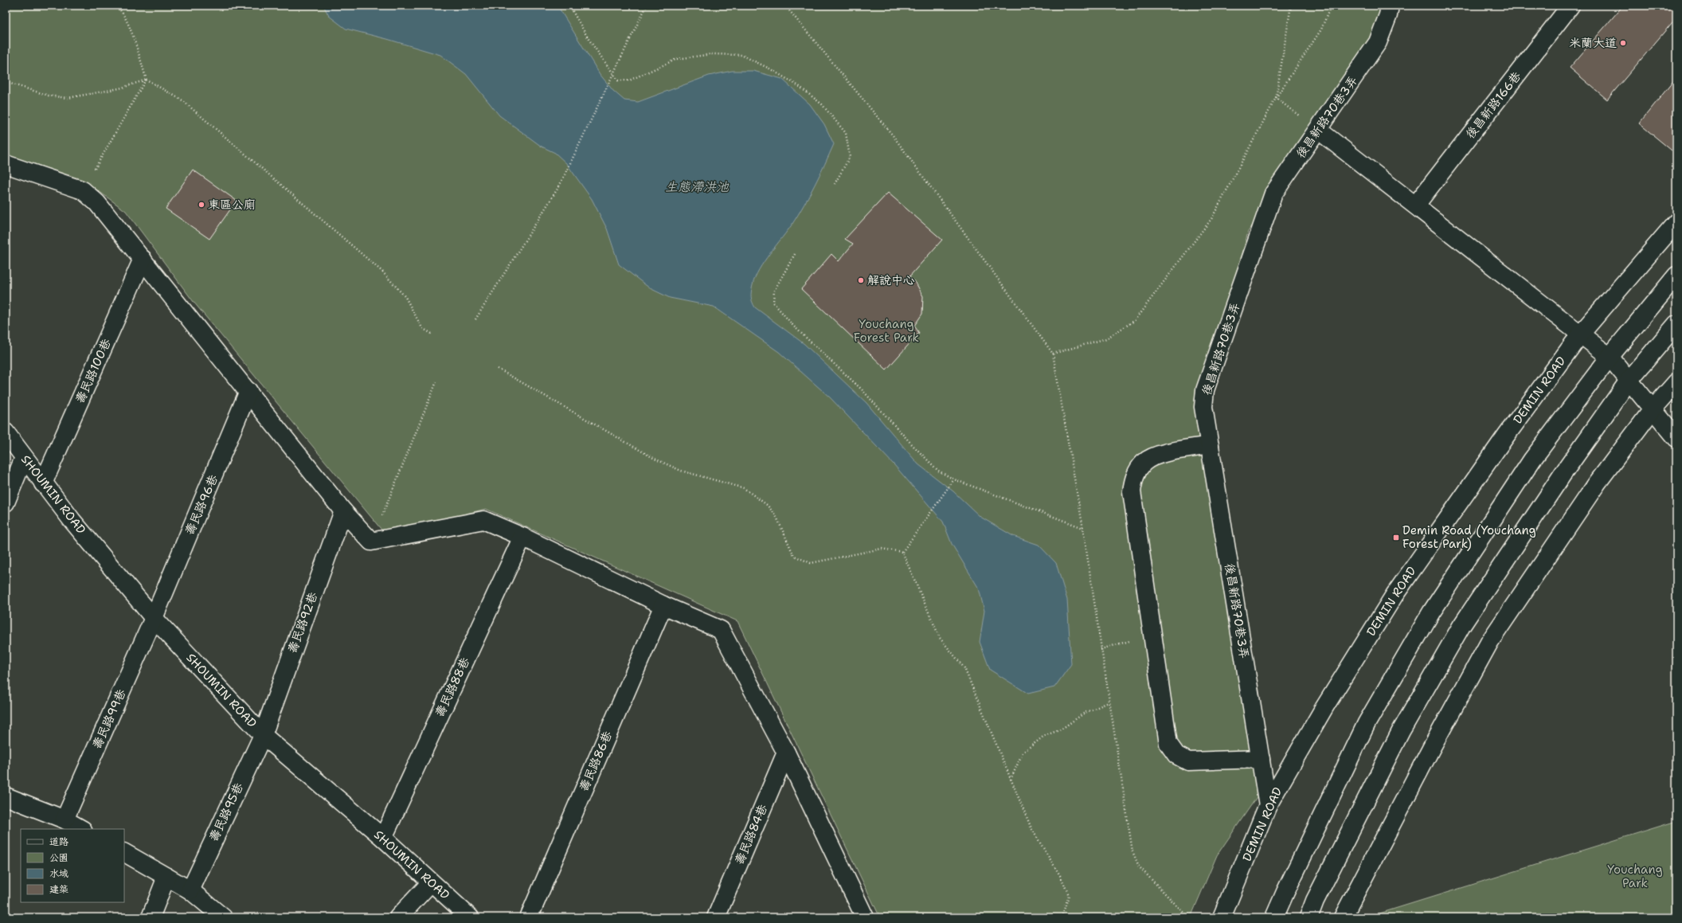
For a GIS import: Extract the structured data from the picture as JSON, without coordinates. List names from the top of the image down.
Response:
{
  "streets": {
    "street": [
      "後昌新路166巷",
      "後昌新路70巷3弄",
      "壽民路100巷",
      "DEMIN ROAD",
      "SHOUMIN ROAD",
      "壽民路96巷",
      "壽民路92巷",
      "壽民路88巷",
      "壽民路99巷",
      "壽民路86巷",
      "壽民路95巷",
      "壽民路84巷"
    ]
  },
  "crossings": [
    ["後昌新路70巷3弄", "DEMIN ROAD"],
    ["壽民路100巷", "SHOUMIN ROAD"],
    ["SHOUMIN ROAD", "壽民路96巷"],
    ["SHOUMIN ROAD", "壽民路92巷"],
    ["SHOUMIN ROAD", "壽民路88巷"],
    ["SHOUMIN ROAD", "壽民路99巷"],
    ["SHOUMIN ROAD", "壽民路95巷"],
    ["壽民路96巷", "壽民路99巷"],
    ["壽民路92巷", "壽民路95巷"]
  ],
  "water": ["生態滯洪池"],
  "parks": ["Youchang Forest Park", "Youchang Park"],
  "places": {
    "other": ["米蘭大道", "東區公廁", "解說中心"],
    "transit": ["Demin Road (Youchang Forest Park)"]
  },
  "legend": [
    "道路",
    "公園",
    "水域",
    "建築"
  ]
}
